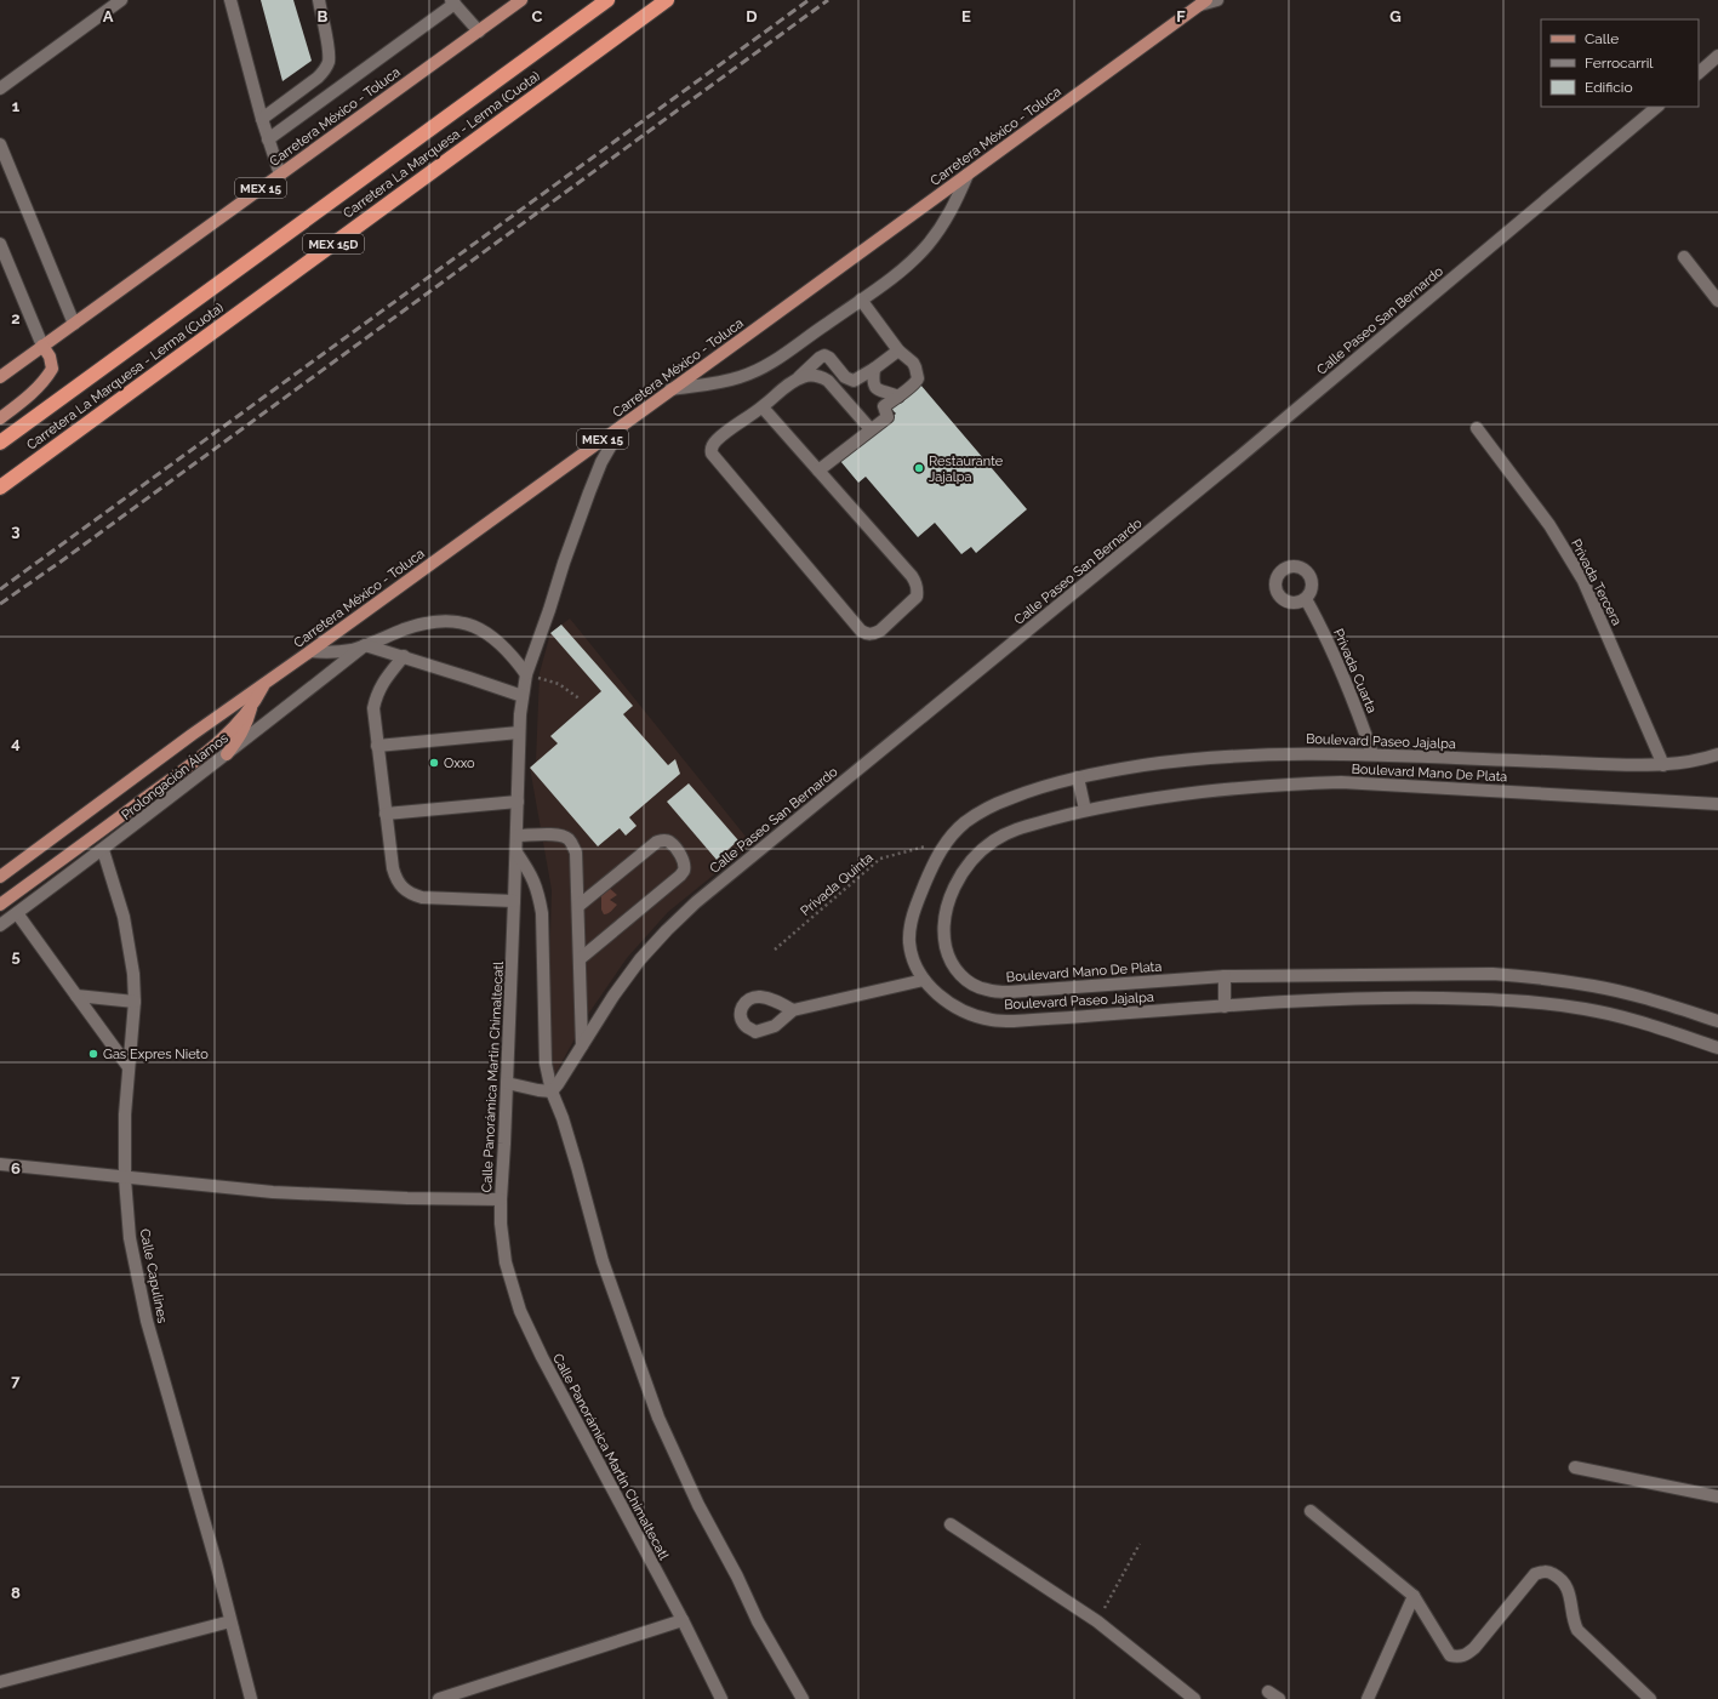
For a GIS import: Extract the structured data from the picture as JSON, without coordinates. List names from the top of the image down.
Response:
{
  "streets": {
    "highway": ["Carretera La Marquesa - Lerma (Cuota)", "MEX 15D"],
    "main road": ["Carretera México - Toluca", "MEX 15"],
    "street": [
      "Calle Paseo San Bernardo",
      "Privada Tercera",
      "Privada Cuarta",
      "Boulevard Paseo Jajalpa",
      "Boulevard Mano De Plata",
      "Prolongación Álamos",
      "Calle Panorámica Martin Chimaltecatl",
      "Calle Capulines"
    ],
    "path": ["Privada Quinta"]
  },
  "crossings": [
    ["Carretera México - Toluca", "Prolongación Álamos"],
    ["Carretera México - Toluca", "Calle Panorámica Martin Chimaltecatl"],
    ["Privada Tercera", "Boulevard Paseo Jajalpa"],
    ["Privada Cuarta", "Boulevard Paseo Jajalpa"],
    ["Boulevard Paseo Jajalpa", "Privada Quinta"],
    ["Prolongación Álamos", "Calle Panorámica Martin Chimaltecatl"],
    ["Prolongación Álamos", "Calle Capulines"]
  ],
  "places": ["Restaurante Jajalpa", "Oxxo", "Gas Expres Nieto"],
  "legend": ["Calle", "Ferrocarril", "Edificio"],
  "grid": {
    "columns": [
      "A",
      "B",
      "C",
      "D",
      "E",
      "F",
      "G"
    ],
    "rows": [
      "1",
      "2",
      "3",
      "4",
      "5",
      "6",
      "7",
      "8"
    ]
  }
}
